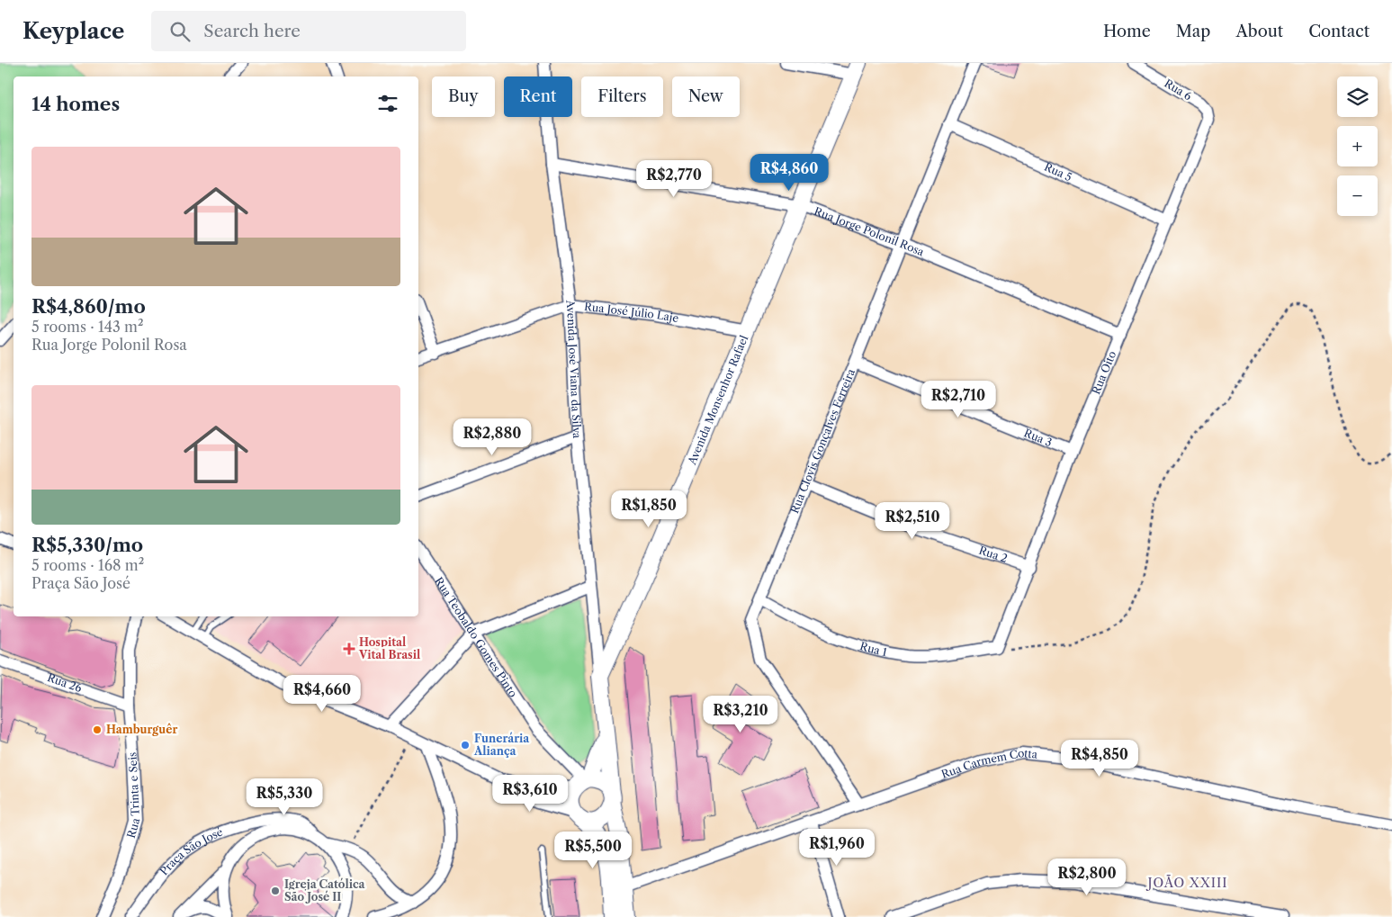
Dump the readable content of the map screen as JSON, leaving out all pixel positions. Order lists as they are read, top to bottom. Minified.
{"streets":{"main road":["Avenida Monsenhor Rafael"],"street":["Rua 6","Rua 5","Rua Jorge Polonil Rosa","Rua José Júlio Laje","Avenida José Viana da Silva","Rua Oito","Rua 3","Rua Clovis Gonçalves Ferreira","Rua 2","Rua Teobaldo Gomes Pinto","Rua 1","Rua 26","Rua Carmem Cotta","Rua Trinta e Seis","Praça São José"]},"crossings":[["Rua 6","Rua Oito"],["Rua 5","Rua Oito"],["Rua 5","Rua Clovis Gonçalves Ferreira"],["Rua Jorge Polonil Rosa","Avenida José Viana da Silva"],["Rua Jorge Polonil Rosa","Rua Oito"],["Rua Jorge Polonil Rosa","Avenida Monsenhor Rafael"],["Rua Jorge Polonil Rosa","Rua Clovis Gonçalves Ferreira"],["Rua José Júlio Laje","Avenida José Viana da Silva"],["Rua José Júlio Laje","Avenida Monsenhor Rafael"],["Avenida José Viana da Silva","Avenida Monsenhor Rafael"],["Rua Oito","Rua 3"],["Rua Oito","Rua 2"],["Rua Oito","Rua 1"],["Avenida Monsenhor Rafael","Rua Teobaldo Gomes Pinto"],["Avenida Monsenhor Rafael","Rua Carmem Cotta"],["Rua 3","Rua Clovis Gonçalves Ferreira"],["Rua Clovis Gonçalves Ferreira","Rua 2"],["Rua Clovis Gonçalves Ferreira","Rua 1"],["Rua Clovis Gonçalves Ferreira","Rua Carmem Cotta"],["Rua 26","Rua Trinta e Seis"]],"districts":["JOÃO XXIII"],"places":{"health":["Hospital Vital Brasil"],"other":["Hamburguêr","Funerária Aliança","Igreja Católica São José II"]},"page":{"header":"Keyplace","search":"Search here","nav":["Home","Map","About","Contact"],"map_buttons":["+","−"],"chip":["Buy","Rent","Filters","New"],"heading":"14 homes","list":[{"name":"R$4,860/mo","note":"5 rooms · 143 m² · Rua Jorge Polonil Rosa"},{"name":"R$5,330/mo","note":"5 rooms · 168 m² · Praça São José"}],"price":["R$4,860","R$2,770","R$2,710","R$2,880","R$1,850","R$2,510","R$4,660","R$3,210","R$4,850","R$3,610","R$5,330","R$1,960","R$5,500","R$2,800"]}}
